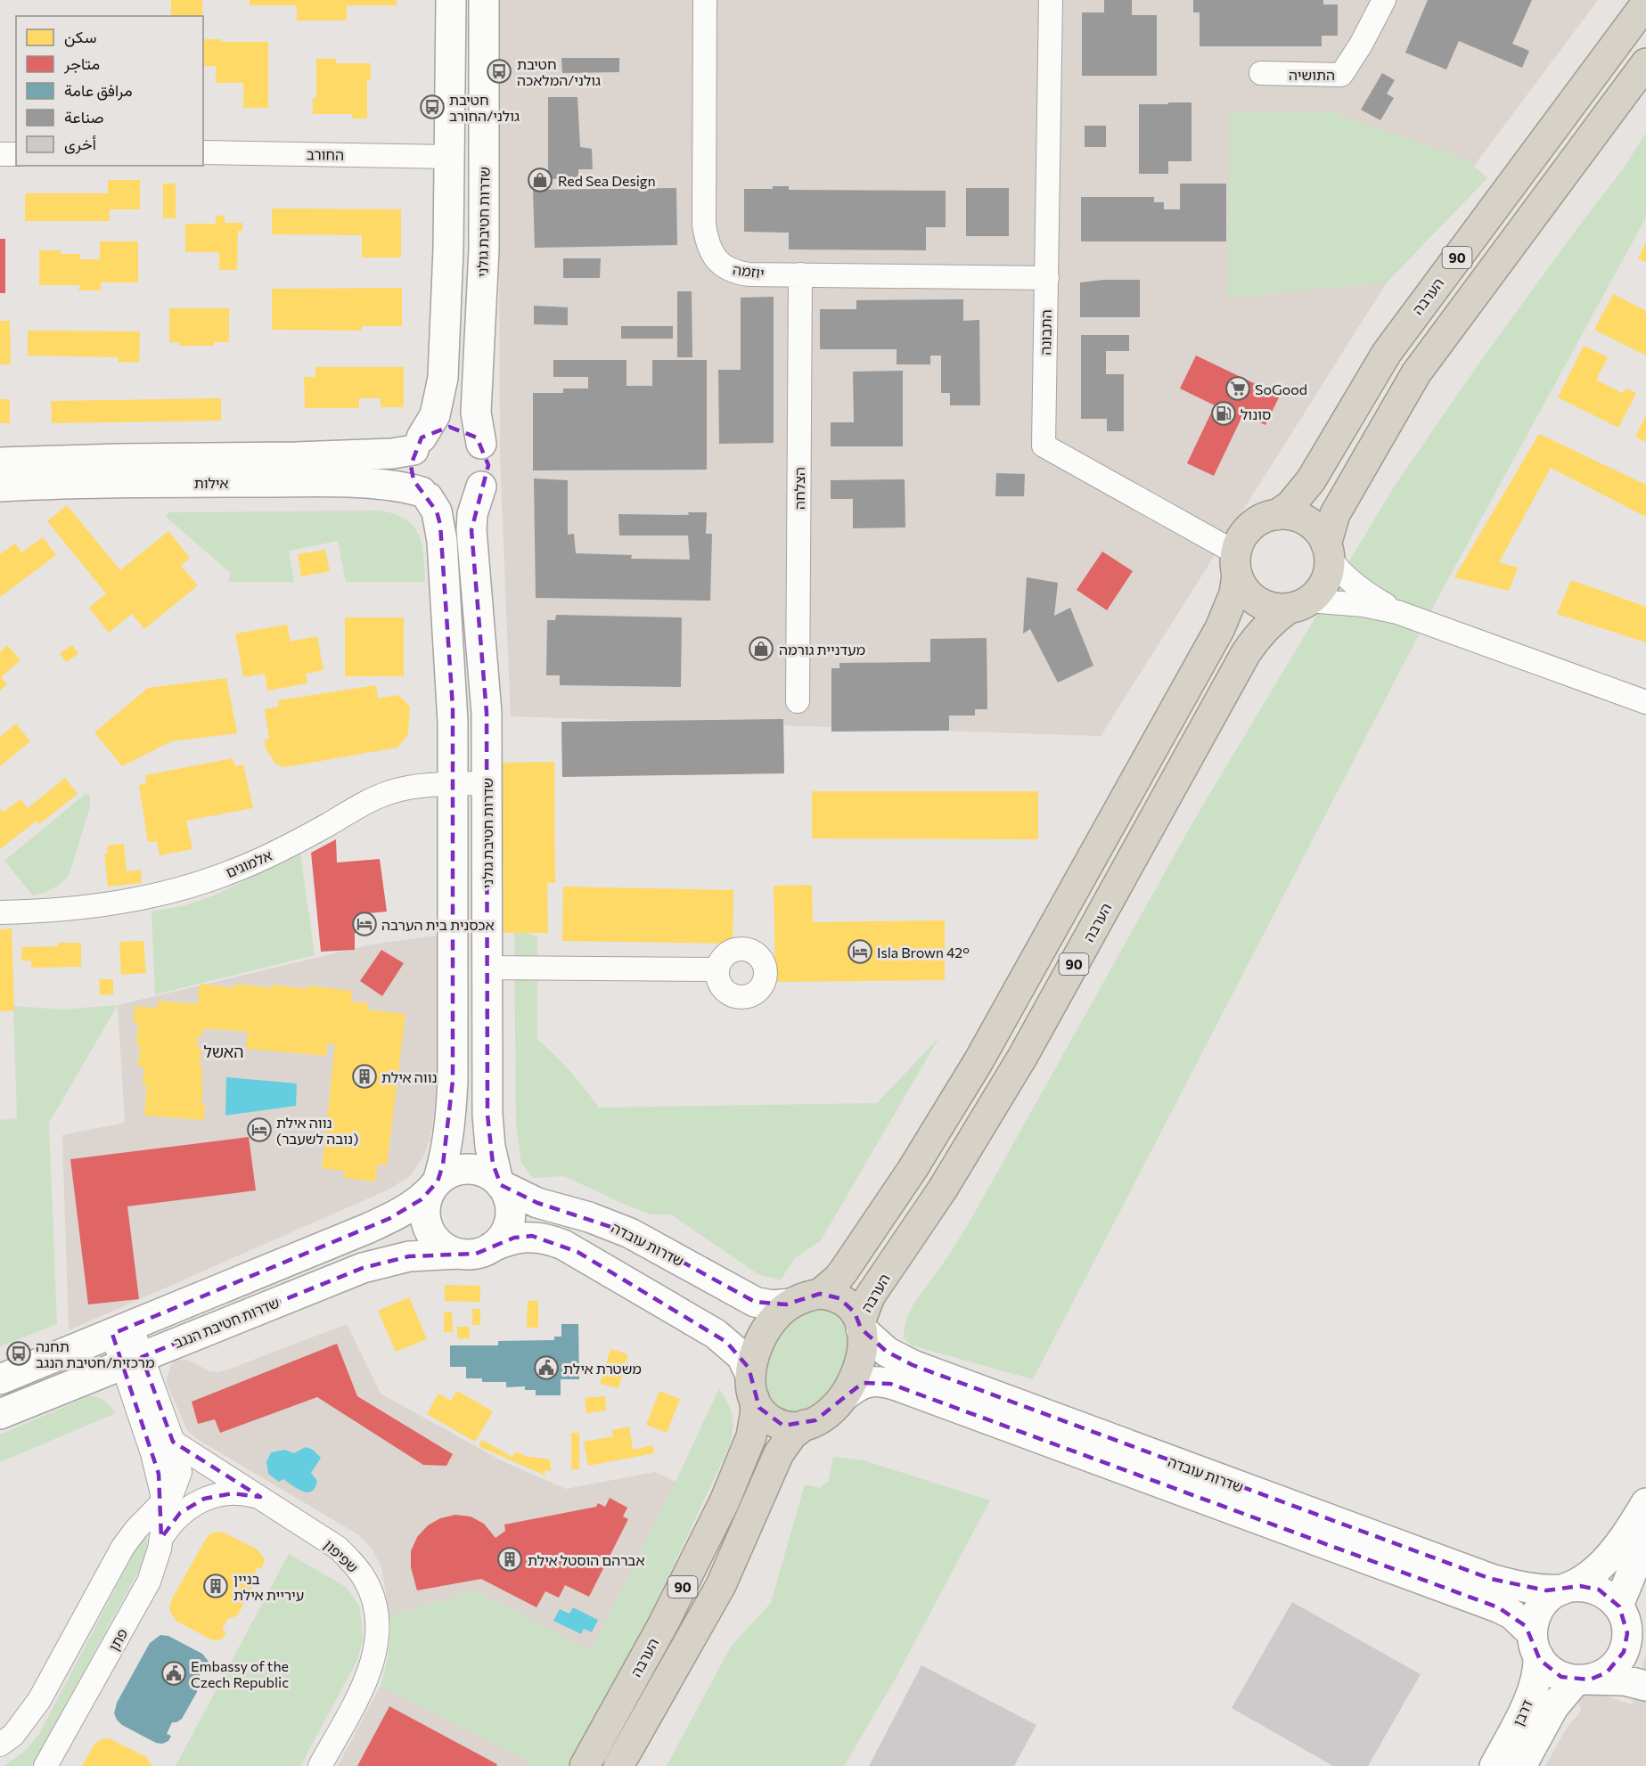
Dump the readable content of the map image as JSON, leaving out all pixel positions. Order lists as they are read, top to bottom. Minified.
{"streets":{"highway":["90","הערבה"],"street":["התושיה","החורב","שדרות חטיבת גולני","יוזמה","התבונה","אילות","הצלחה","אלמוגים","שדרות עובדה","שדרות חטיבת הנגב","שפיפון","פתן","דרבן"]},"crossings":[["שדרות חטיבת גולני","אילות"],["שדרות חטיבת גולני","אלמוגים"],["שדרות חטיבת גולני","שדרות עובדה"],["שדרות חטיבת גולני","שדרות חטיבת הנגב"],["90","הערבה"],["90","התבונה"],["90","שדרות עובדה"],["יוזמה","התבונה"],["יוזמה","הצלחה"],["הערבה","התבונה"],["הערבה","שדרות עובדה"],["שדרות עובדה","שדרות חטיבת הנגב"],["שדרות עובדה","דרבן"],["שדרות חטיבת הנגב","פתן"],["שפיפון","פתן"]],"districts":["האשל"],"places":{"bus stop":["חטיבת גולני/המלאכה","חטיבת גולני/החורב","תחנה מרכזית/חטיבת הנגב"],"shop":["Red Sea Design","מעדניית גורמה"],"supermarket":["SoGood"],"fuel station":["סונול"],"hotel":["אכסנית בית הערבה","Isla Brown 42°","נווה אילת (נובה לשעבר)"],"building":["נווה אילת","אברהם הוסטל אילת","בניין עיריית אילת"],"public building":["משטרת אילת","Embassy of the Czech Republic"]},"legend":["سكن","متاجر","مرافق عامة","صناعة","أخرى"]}
